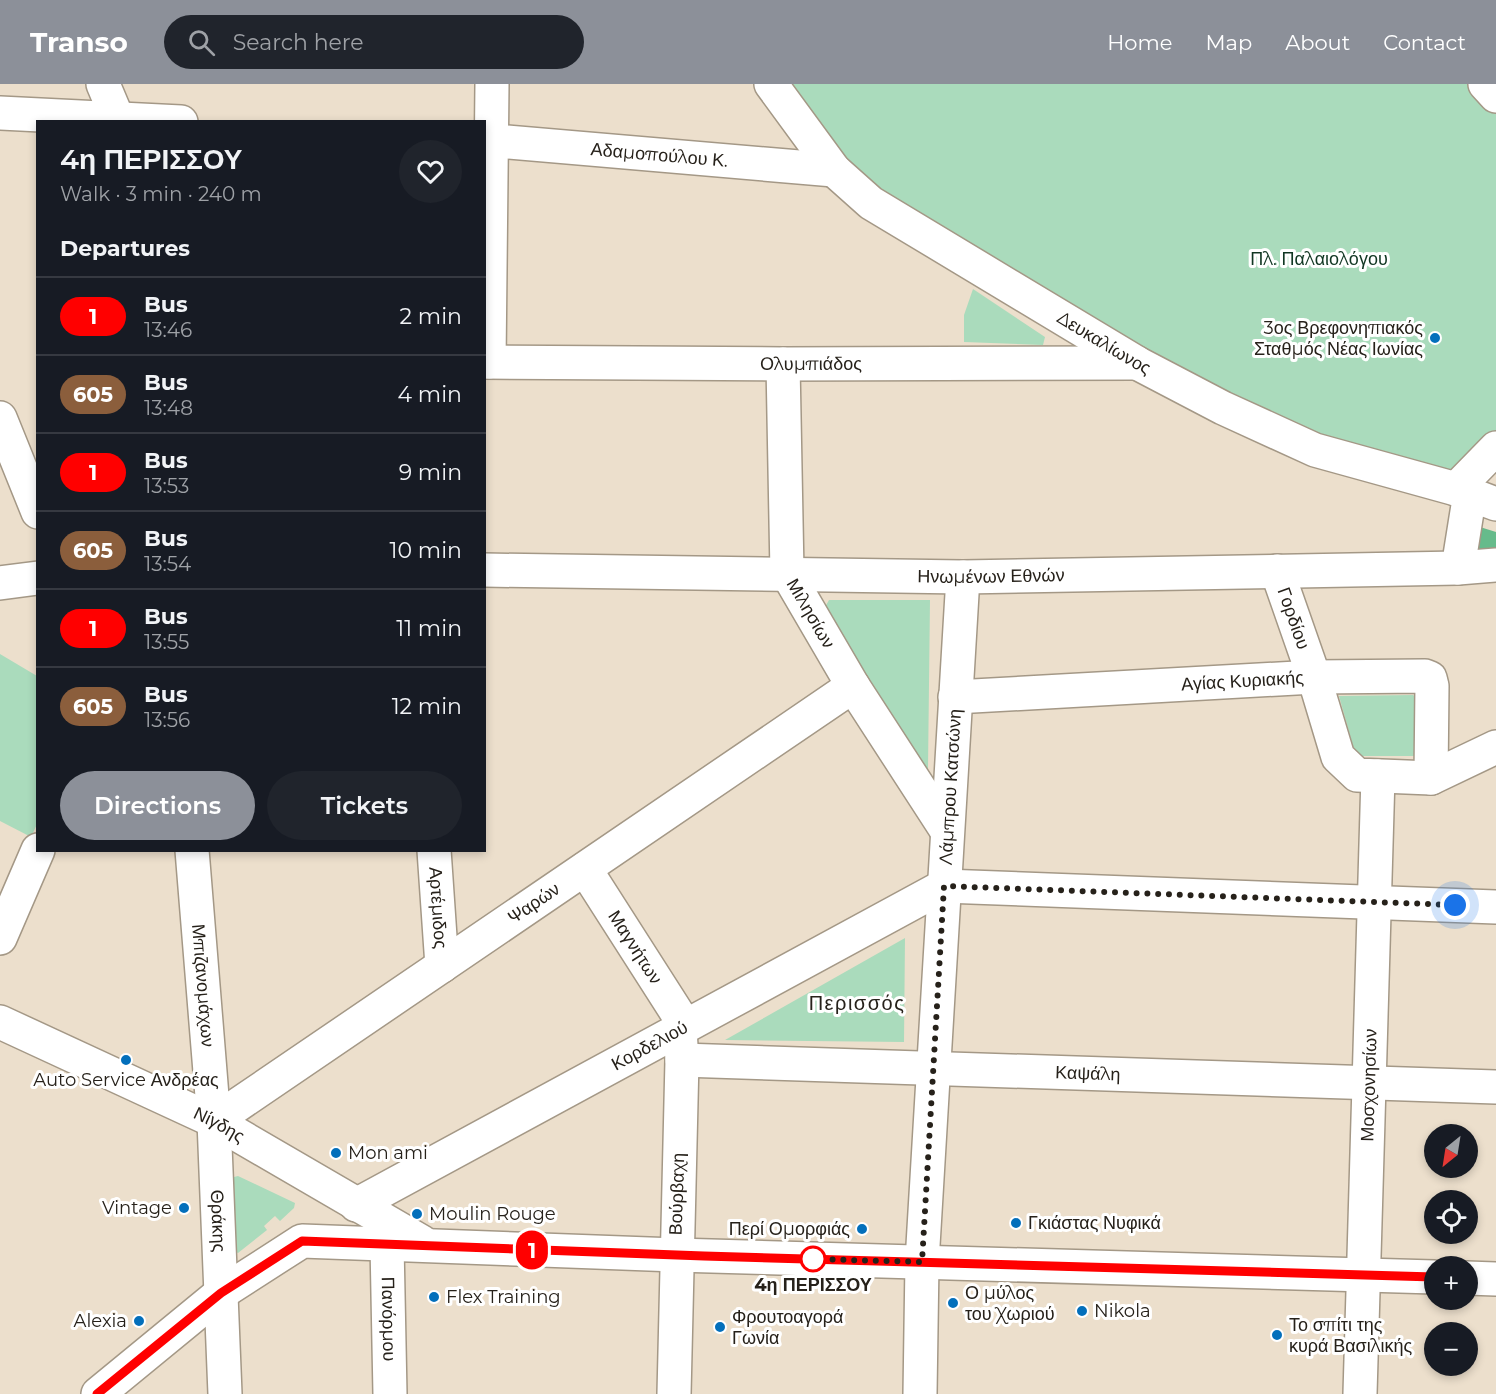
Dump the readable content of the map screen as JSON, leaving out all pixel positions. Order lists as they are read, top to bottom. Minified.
{"streets":{"street":["Αδαμοπούλου Κ.","Δευκαλίωνος","Ολυμπιάδος","Ηνωμένων Εθνών","Μιλησίων","Γορδίου","Αγίας Κυριακής","Λάμπρου Κατσώνη","Ψαρών","Αρτέμιδος","Μαγνήτων","Μπιζανομάχων","Κορδελιού","Καψάλη","Μοσχονησίων","Νίγδης","Βούρβαχη","Θράκης","Πανόρμου"]},"crossings":[["Αδαμοπούλου Κ.","Δευκαλίωνος"],["Δευκαλίωνος","Ολυμπιάδος"],["Ολυμπιάδος","Μιλησίων"],["Ηνωμένων Εθνών","Μιλησίων"],["Ηνωμένων Εθνών","Γορδίου"],["Ηνωμένων Εθνών","Λάμπρου Κατσώνη"],["Μιλησίων","Λάμπρου Κατσώνη"],["Μιλησίων","Ψαρών"],["Γορδίου","Αγίας Κυριακής"],["Γορδίου","Μοσχονησίων"],["Αγίας Κυριακής","Λάμπρου Κατσώνη"],["Λάμπρου Κατσώνη","Κορδελιού"],["Λάμπρου Κατσώνη","Καψάλη"],["Ψαρών","Αρτέμιδος"],["Ψαρών","Μαγνήτων"],["Ψαρών","Μπιζανομάχων"],["Ψαρών","Νίγδης"],["Ψαρών","Θράκης"],["Μαγνήτων","Κορδελιού"],["Μαγνήτων","Καψάλη"],["Μαγνήτων","Βούρβαχη"],["Μπιζανομάχων","Νίγδης"],["Μπιζανομάχων","Θράκης"],["Κορδελιού","Καψάλη"],["Κορδελιού","Νίγδης"],["Κορδελιού","Βούρβαχη"],["Κορδελιού","Θράκης"],["Καψάλη","Μοσχονησίων"],["Καψάλη","Βούρβαχη"],["Νίγδης","Θράκης"]],"districts":["Περισσός"],"parks":["Πλ. Παλαιολόγου"],"places":["3ος Βρεφονηπιακός Σταθμός Νέας Ιωνίας","Auto Service Ανδρέας","Mon ami","Vintage","Moulin Rouge","Γκιάστας Νυφικά","Περί Ομορφιάς","4η ΠΕΡΙΣΣΟΥ","Flex Training","Ο μύλος του Χωριού","Nikola","Alexia","Φρουτοαγορά Γωνία","Το σπίτι της κυρά Βασιλικής"],"lines":["bus line 1"],"north":"bottom left","page":{"header":"Transo","search":"Search here","nav":["Home","Map","About","Contact"],"on_map":"1","heading":[["4η ΠΕΡΙΣΣΟΥ","Walk · 3 min · 240 m"],"Departures"],"list":[{"mark":"1","name":"Bus","note":"13:46","value":"2 min"},{"mark":"605","name":"Bus","note":"13:48","value":"4 min"},{"mark":"1","name":"Bus","note":"13:53","value":"9 min"},{"mark":"605","name":"Bus","note":"13:54","value":"10 min"},{"mark":"1","name":"Bus","note":"13:55","value":"11 min"},{"mark":"605","name":"Bus","note":"13:56","value":"12 min"}],"buttons":["Directions","Tickets"],"map_buttons":["+","−"]}}
